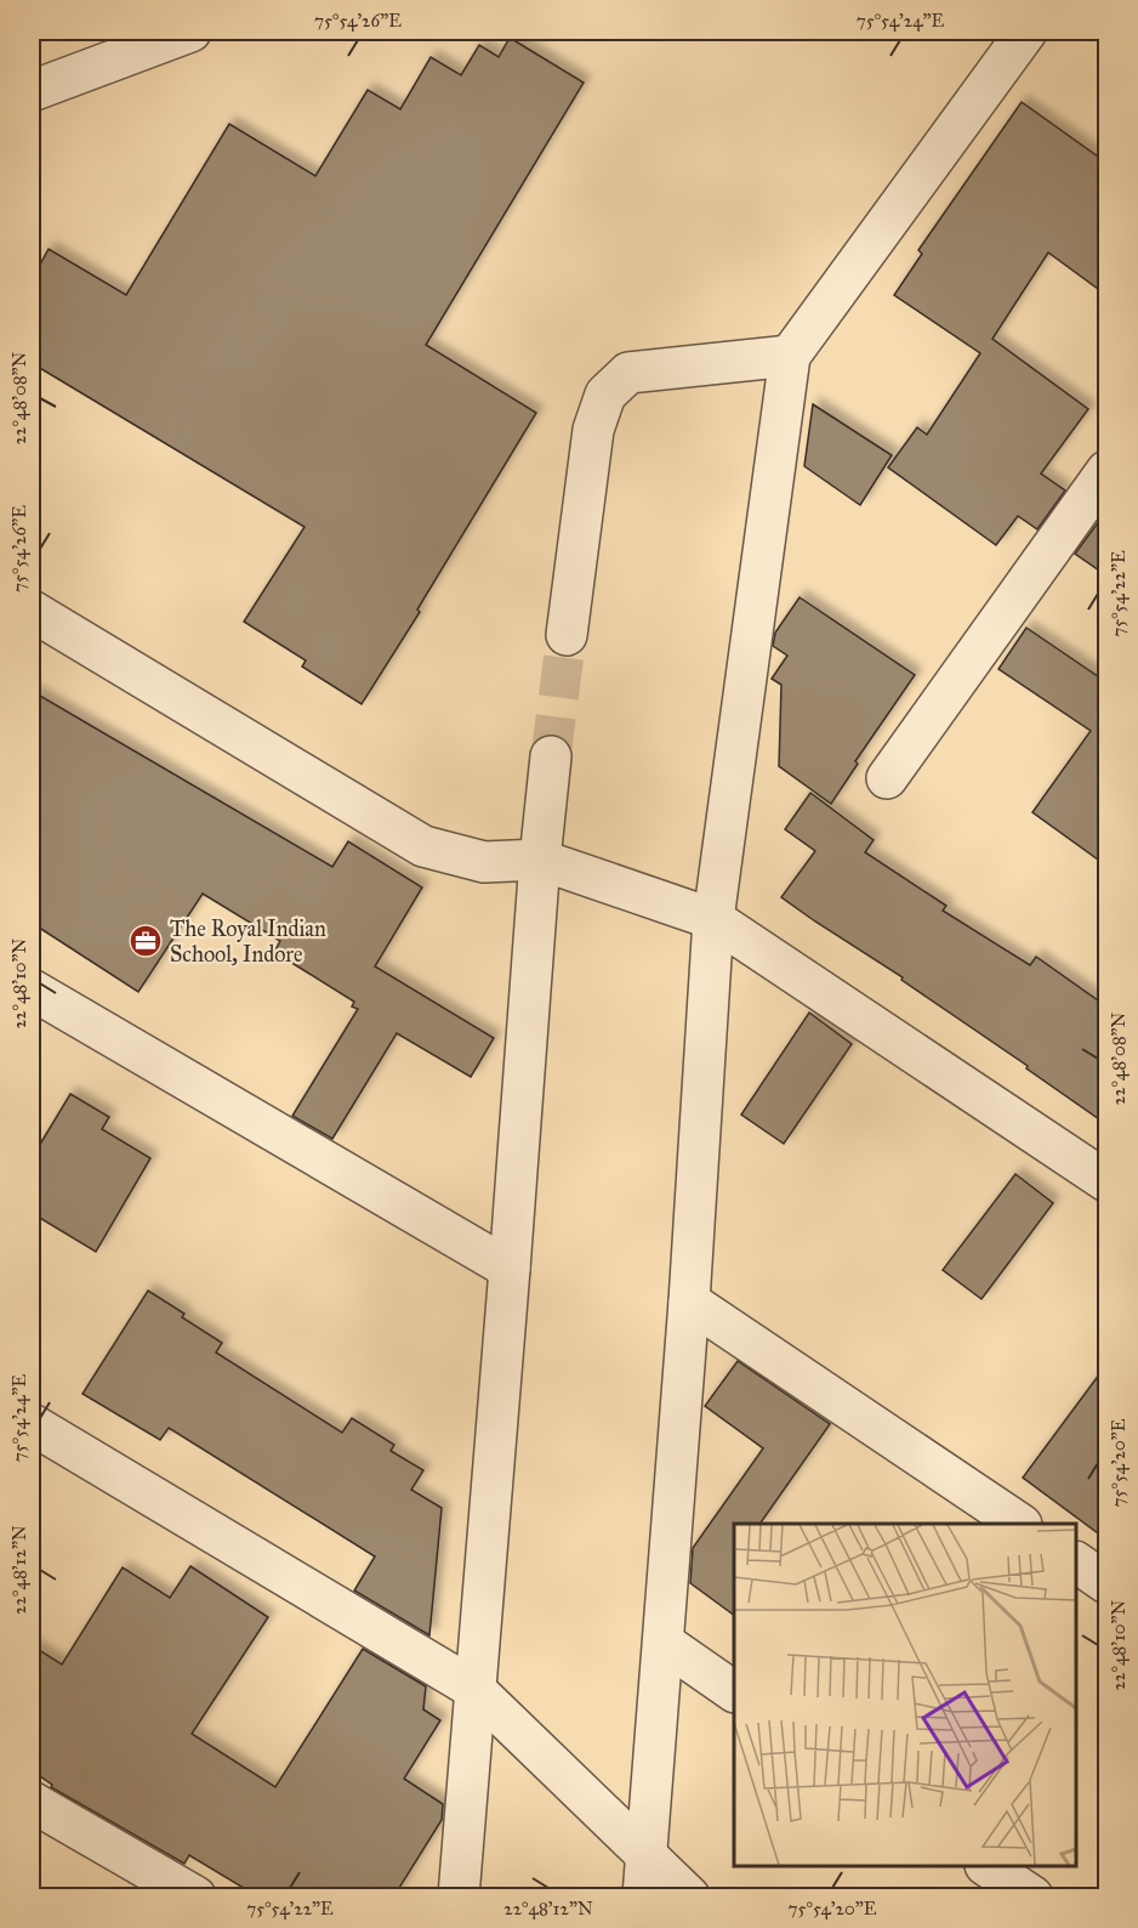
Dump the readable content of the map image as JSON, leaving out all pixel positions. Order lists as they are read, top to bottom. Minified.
{"places":{"office":["The Royal Indian School, Indore"]},"coordinates":["75°54'26\"E","75°54'24\"E","22°48'08\"N","75°54'22\"E","22°48'10\"N","75°54'20\"E","22°48'12\"N"]}
